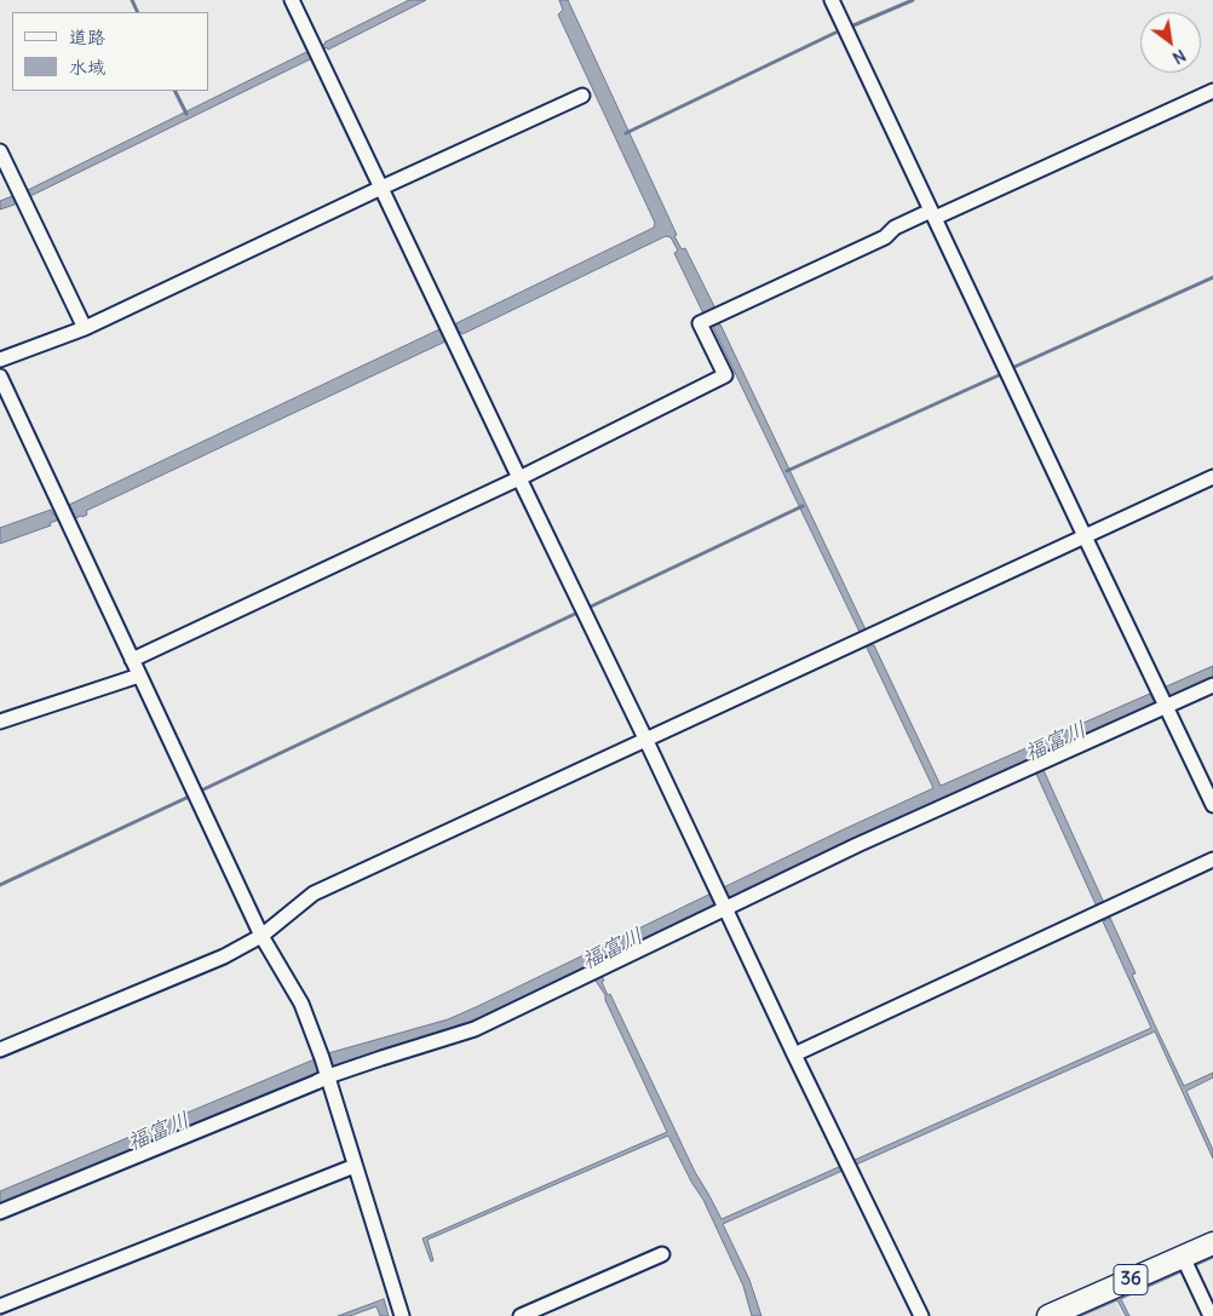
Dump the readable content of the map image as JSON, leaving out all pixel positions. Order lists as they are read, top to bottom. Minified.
{"streets":{"main road":["36"]},"water":["福富川"],"legend":["道路","水域"],"north":"bottom right"}
